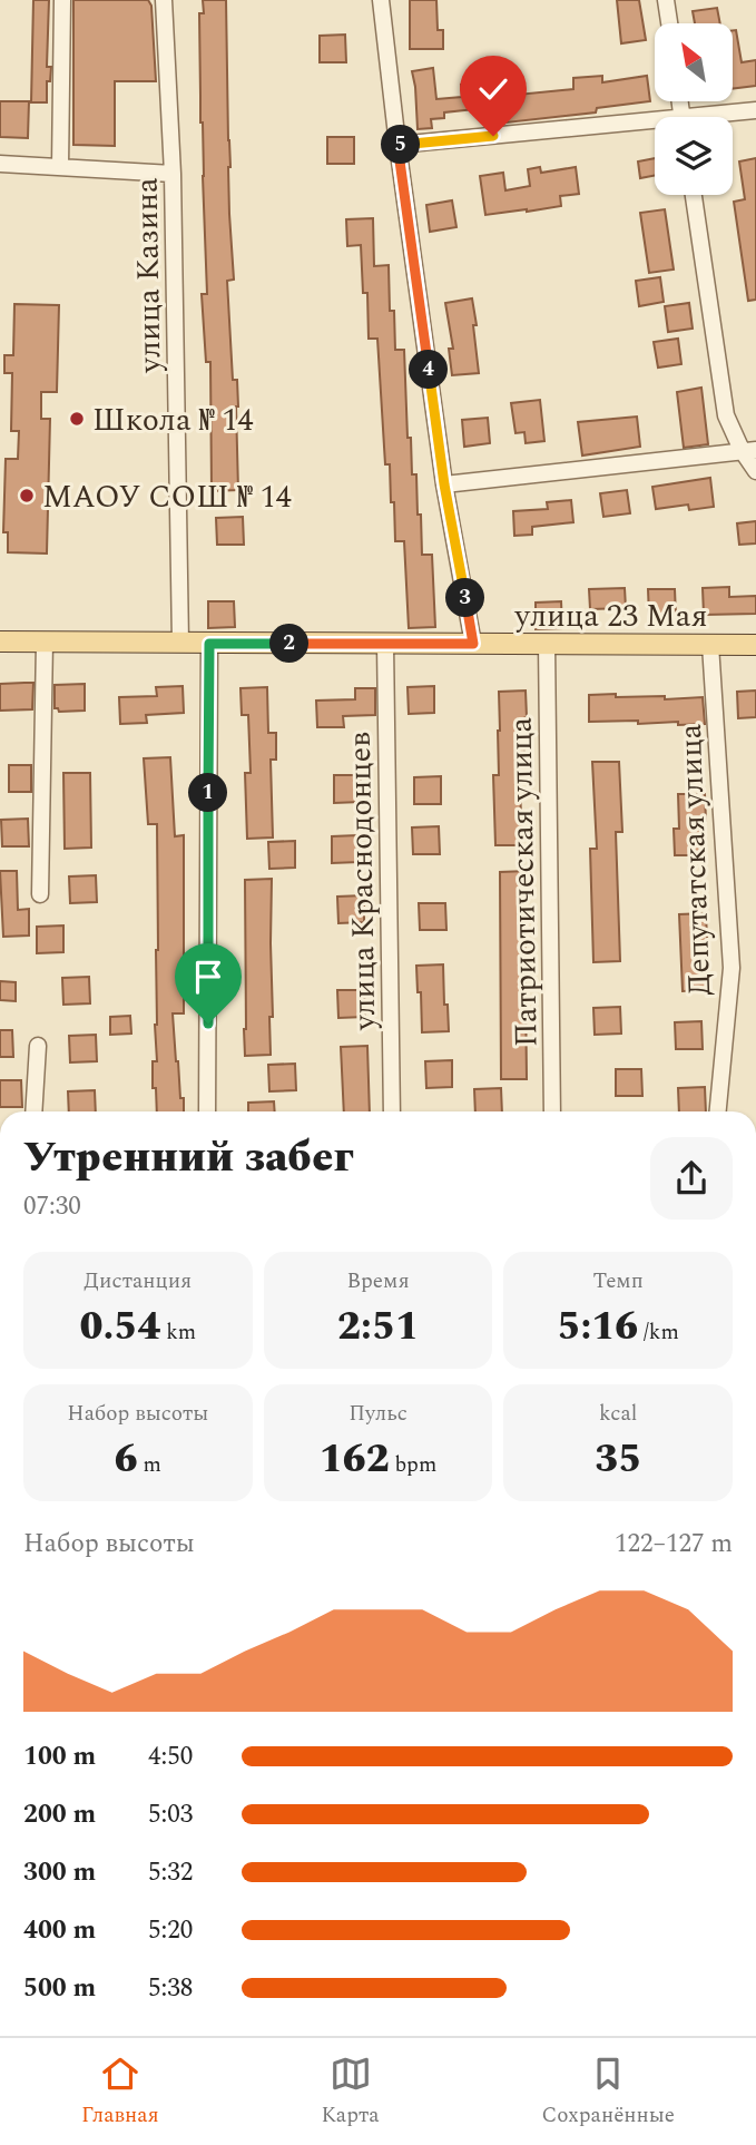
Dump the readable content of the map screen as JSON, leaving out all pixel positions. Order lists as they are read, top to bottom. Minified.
{"streets":{"main road":["улица 23 Мая"],"street":["улица Казина","Депутатская улица","улица Краснодонцев","Патриотическая улица"]},"crossings":[["улица Казина","улица 23 Мая"],["улица 23 Мая","Депутатская улица"],["улица 23 Мая","улица Краснодонцев"],["улица 23 Мая","Патриотическая улица"]],"places":["Школа № 14","МАОУ СОШ № 14"],"north":"top left","page":{"pins":["5","4","3","2","1"],"heading":["Утренний забег","07:30"],"stats":[["Дистанция","0.54 km"],["Время","2:51"],["Темп","5:16 /km"],["Набор высоты","6 m"],["Пульс","162 bpm"],["kcal","35"]],"chart":["Набор высоты","122–127 m"],"list":[{"name":"100 m","note":"4:50"},{"name":"200 m","note":"5:03"},{"name":"300 m","note":"5:32"},{"name":"400 m","note":"5:20"},{"name":"500 m","note":"5:38"}],"tabs":["Главная","Карта","Сохранённые"]}}
